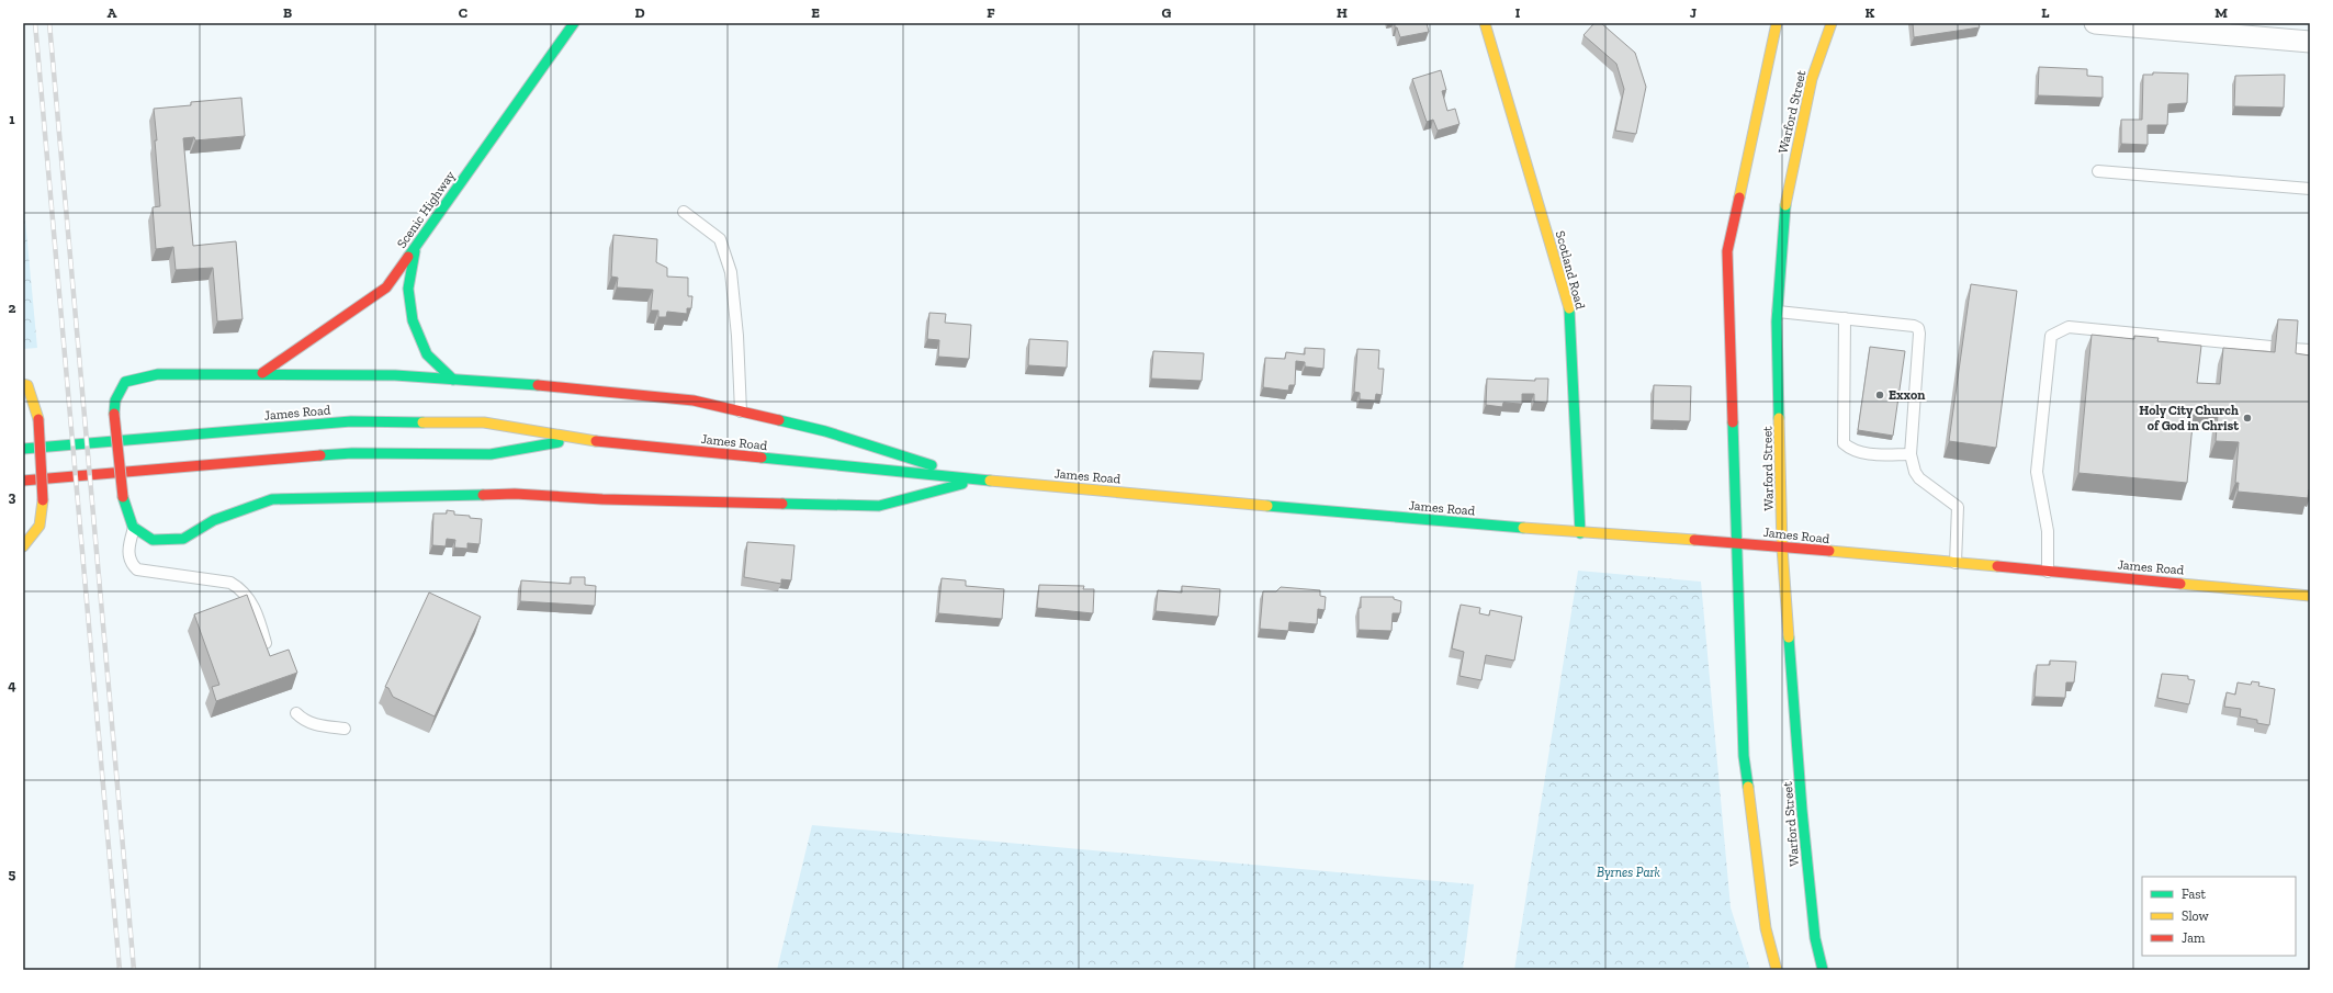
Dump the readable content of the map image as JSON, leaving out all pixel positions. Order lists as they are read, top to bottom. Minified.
{"streets":{"main road":["Warford Street","Scenic Highway","Scotland Road","James Road"]},"crossings":[["Warford Street","James Road"],["Scotland Road","James Road"]],"parks":["Byrnes Park"],"places":["Exxon","Holy City Church of God in Christ"],"legend":["Fast","Slow","Jam"],"grid":{"columns":["A","B","C","D","E","F","G","H","I","J","K","L","M"],"rows":["1","2","3","4","5"]}}
